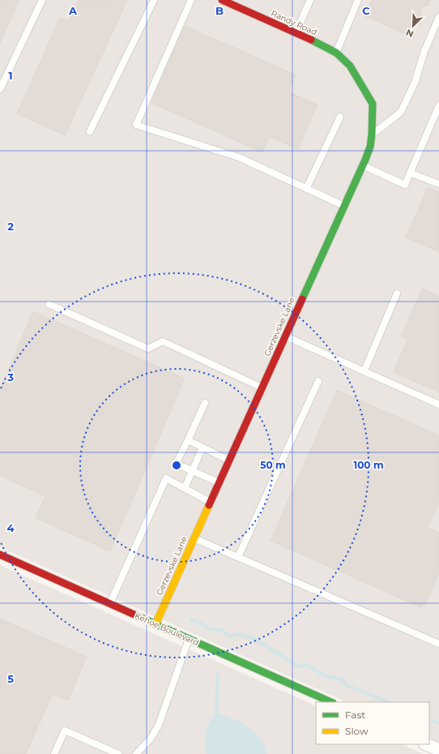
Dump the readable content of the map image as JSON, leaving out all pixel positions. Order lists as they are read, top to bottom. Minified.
{"streets":{"street":["Randy Road","Gerzevske Lane","Kehoe Boulevard"]},"crossings":[["Randy Road","Gerzevske Lane"],["Gerzevske Lane","Kehoe Boulevard"]],"legend":["Fast","Slow"],"north":"bottom left","grid":{"columns":["A","B","C"],"rows":["1","2","3","4","5"]},"rings":["50 m","100 m"]}
